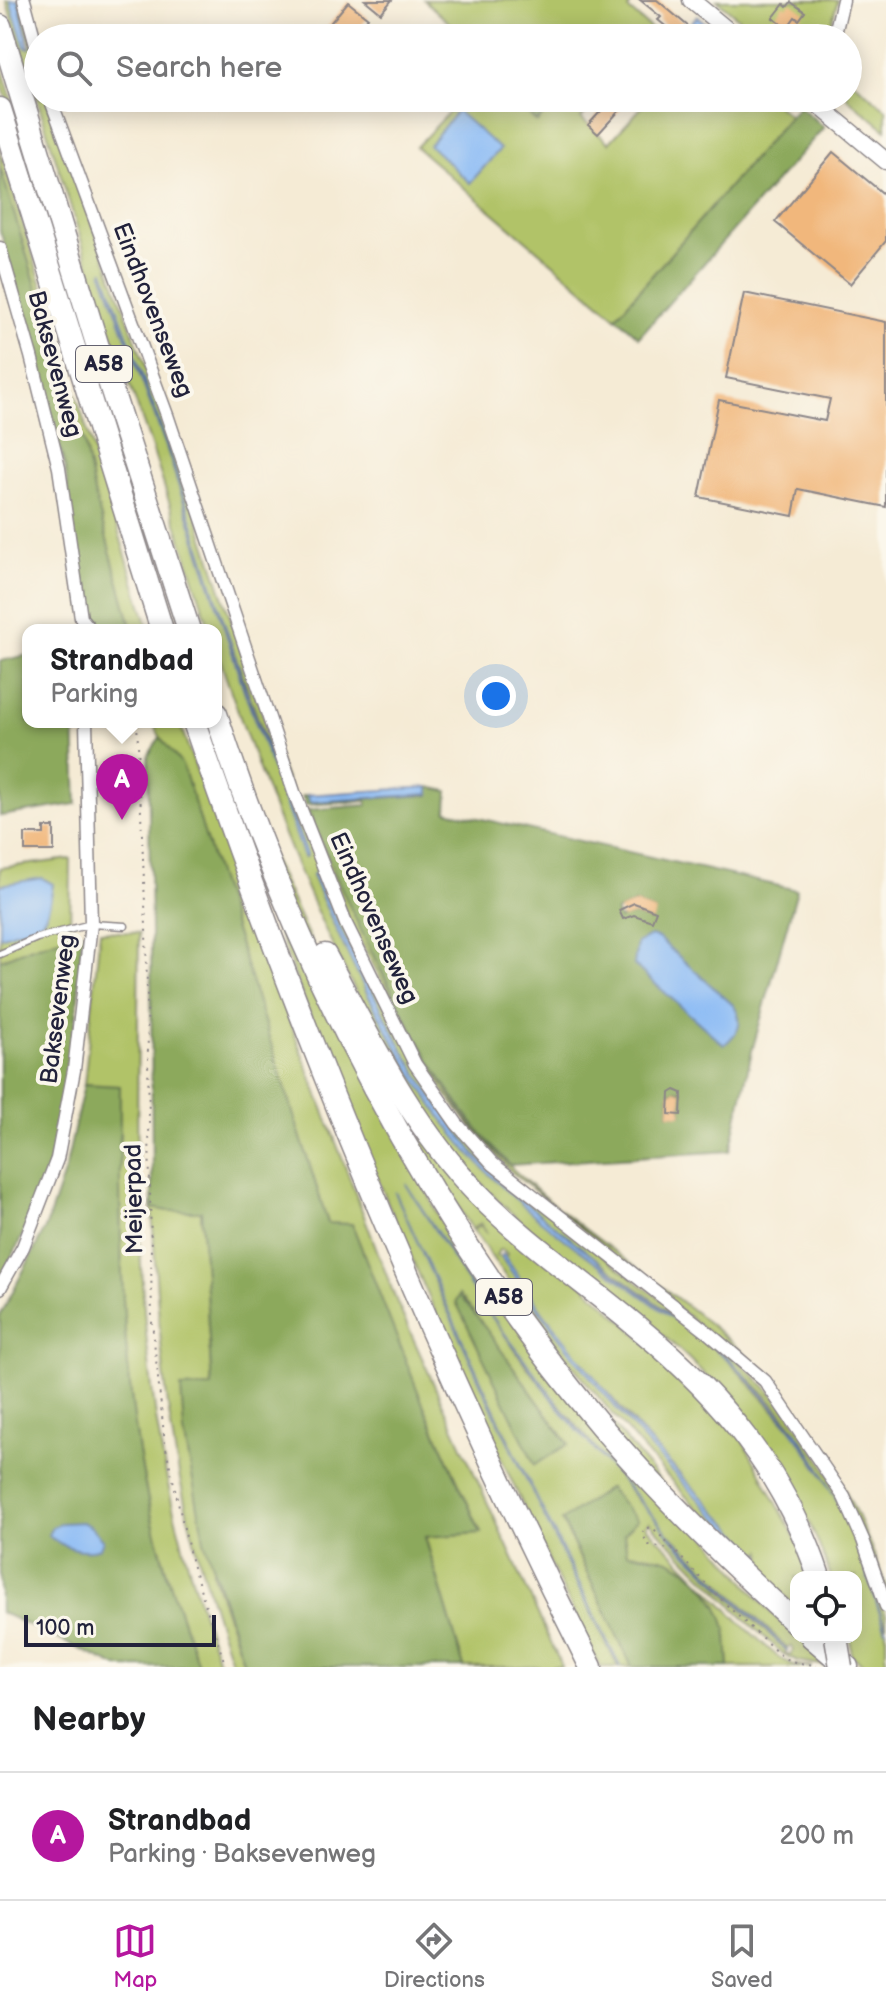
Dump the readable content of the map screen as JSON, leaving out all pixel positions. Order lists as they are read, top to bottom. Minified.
{"streets":{"highway":["A58"],"street":["Eindhovenseweg","Baksevenweg"],"path":["Meijerpad"]},"scale_bar":"100 m","page":{"search":"Search here","popup":["Strandbad","Parking"],"pins":"A","scale":"100 m","heading":"Nearby","list":[{"mark":"A","name":"Strandbad","note":"Parking · Baksevenweg","value":"200 m"}],"nav":["Map","Directions","Saved"]}}
